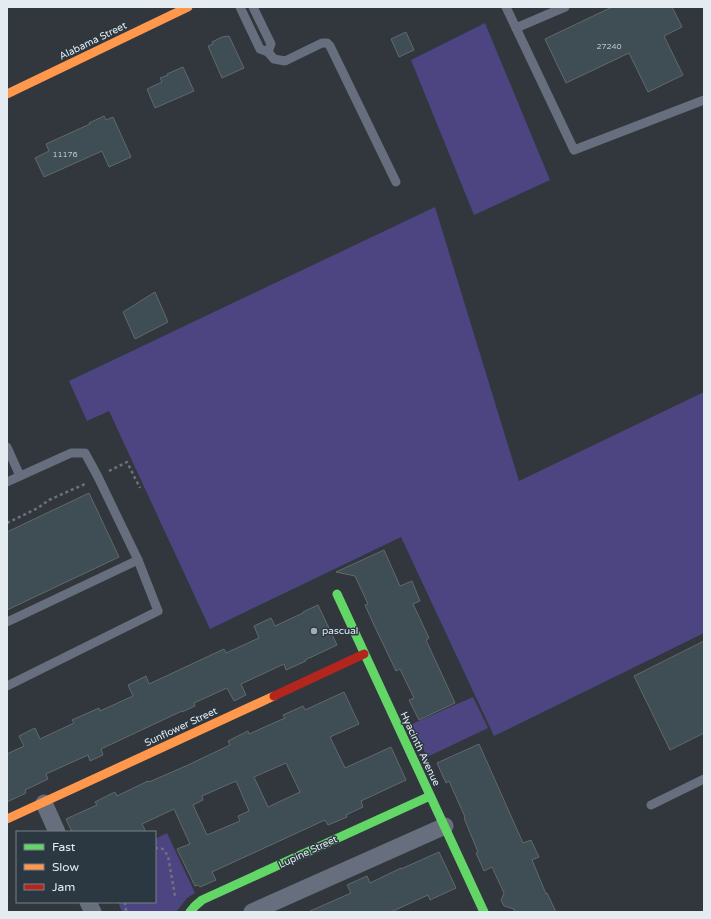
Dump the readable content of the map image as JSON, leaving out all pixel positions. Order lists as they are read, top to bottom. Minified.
{"streets":{"street":["Alabama Street","Sunflower Street","Hyacinth Avenue","Lupine Street"]},"crossings":[["Sunflower Street","Hyacinth Avenue"],["Hyacinth Avenue","Lupine Street"]],"places":["pascual"],"house_numbers":["27240","11176"],"legend":["Fast","Slow","Jam"]}
